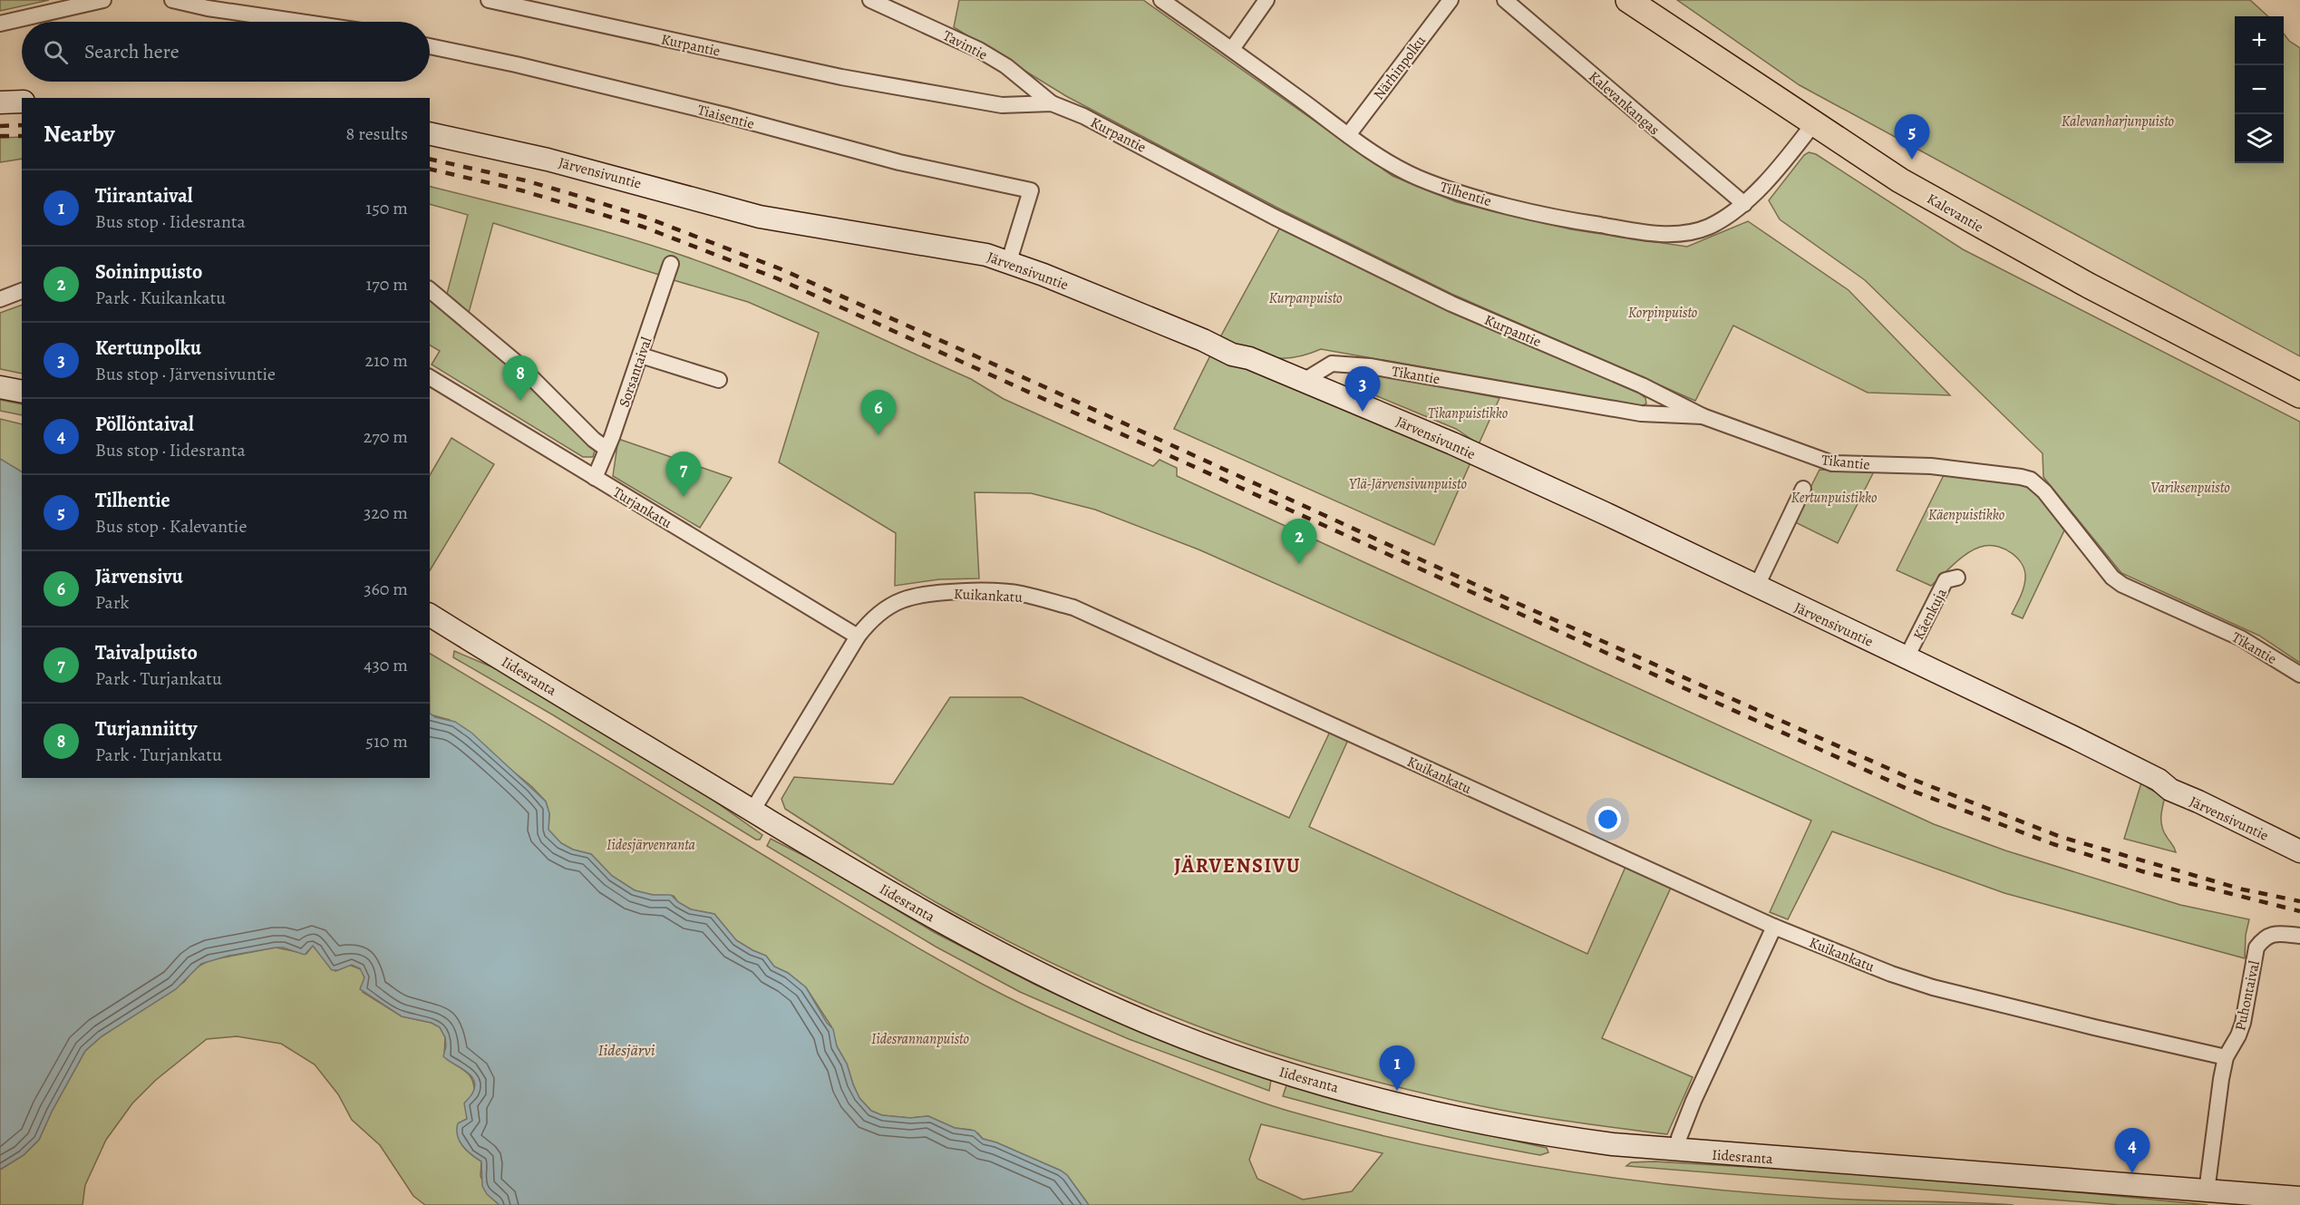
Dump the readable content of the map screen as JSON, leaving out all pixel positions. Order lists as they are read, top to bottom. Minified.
{"streets":{"main road":["Kalevantie"],"street":["Kurpantie","Tavintie","Närhinpolku","Kalevankangas","Tiaisentie","Järvensivuntie","Tilhentie","Sorsantaival","Tikantie","Turjankatu","Kuikankatu","Käenkuja","Iidesranta","Puhontaival"]},"crossings":[["Kurpantie","Tavintie"],["Kurpantie","Tikantie"],["Närhinpolku","Tilhentie"],["Kalevankangas","Tilhentie"],["Tiaisentie","Järvensivuntie"],["Järvensivuntie","Tikantie"],["Järvensivuntie","Käenkuja"],["Tilhentie","Kalevantie"],["Sorsantaival","Turjankatu"],["Turjankatu","Kuikankatu"],["Kuikankatu","Iidesranta"],["Kuikankatu","Puhontaival"],["Iidesranta","Puhontaival"]],"districts":["JÄRVENSIVU"],"water":["Iidesjärvi"],"parks":["Kalevanharjunpuisto","Kurpanpuisto","Korpinpuisto","Tikanpuistikko","Ylä-Järvensivunpuisto","Variksenpuisto","Kertunpuistikko","Käenpuistikko","Iidesjärvenranta","Iidesrannanpuisto"],"page":{"map_buttons":["+","−"],"search":"Search here","heading":["Nearby","8 results"],"pins":["5","8","3","6","7","2","1","4"],"list":[{"mark":"1","name":"Tiirantaival","note":"Bus stop · Iidesranta","value":"150 m"},{"mark":"2","name":"Soininpuisto","note":"Park · Kuikankatu","value":"170 m"},{"mark":"3","name":"Kertunpolku","note":"Bus stop · Järvensivuntie","value":"210 m"},{"mark":"4","name":"Pöllöntaival","note":"Bus stop · Iidesranta","value":"270 m"},{"mark":"5","name":"Tilhentie","note":"Bus stop · Kalevantie","value":"320 m"},{"mark":"6","name":"Järvensivu","note":"Park","value":"360 m"},{"mark":"7","name":"Taivalpuisto","note":"Park · Turjankatu","value":"430 m"},{"mark":"8","name":"Turjanniitty","note":"Park · Turjankatu","value":"510 m"}]}}
